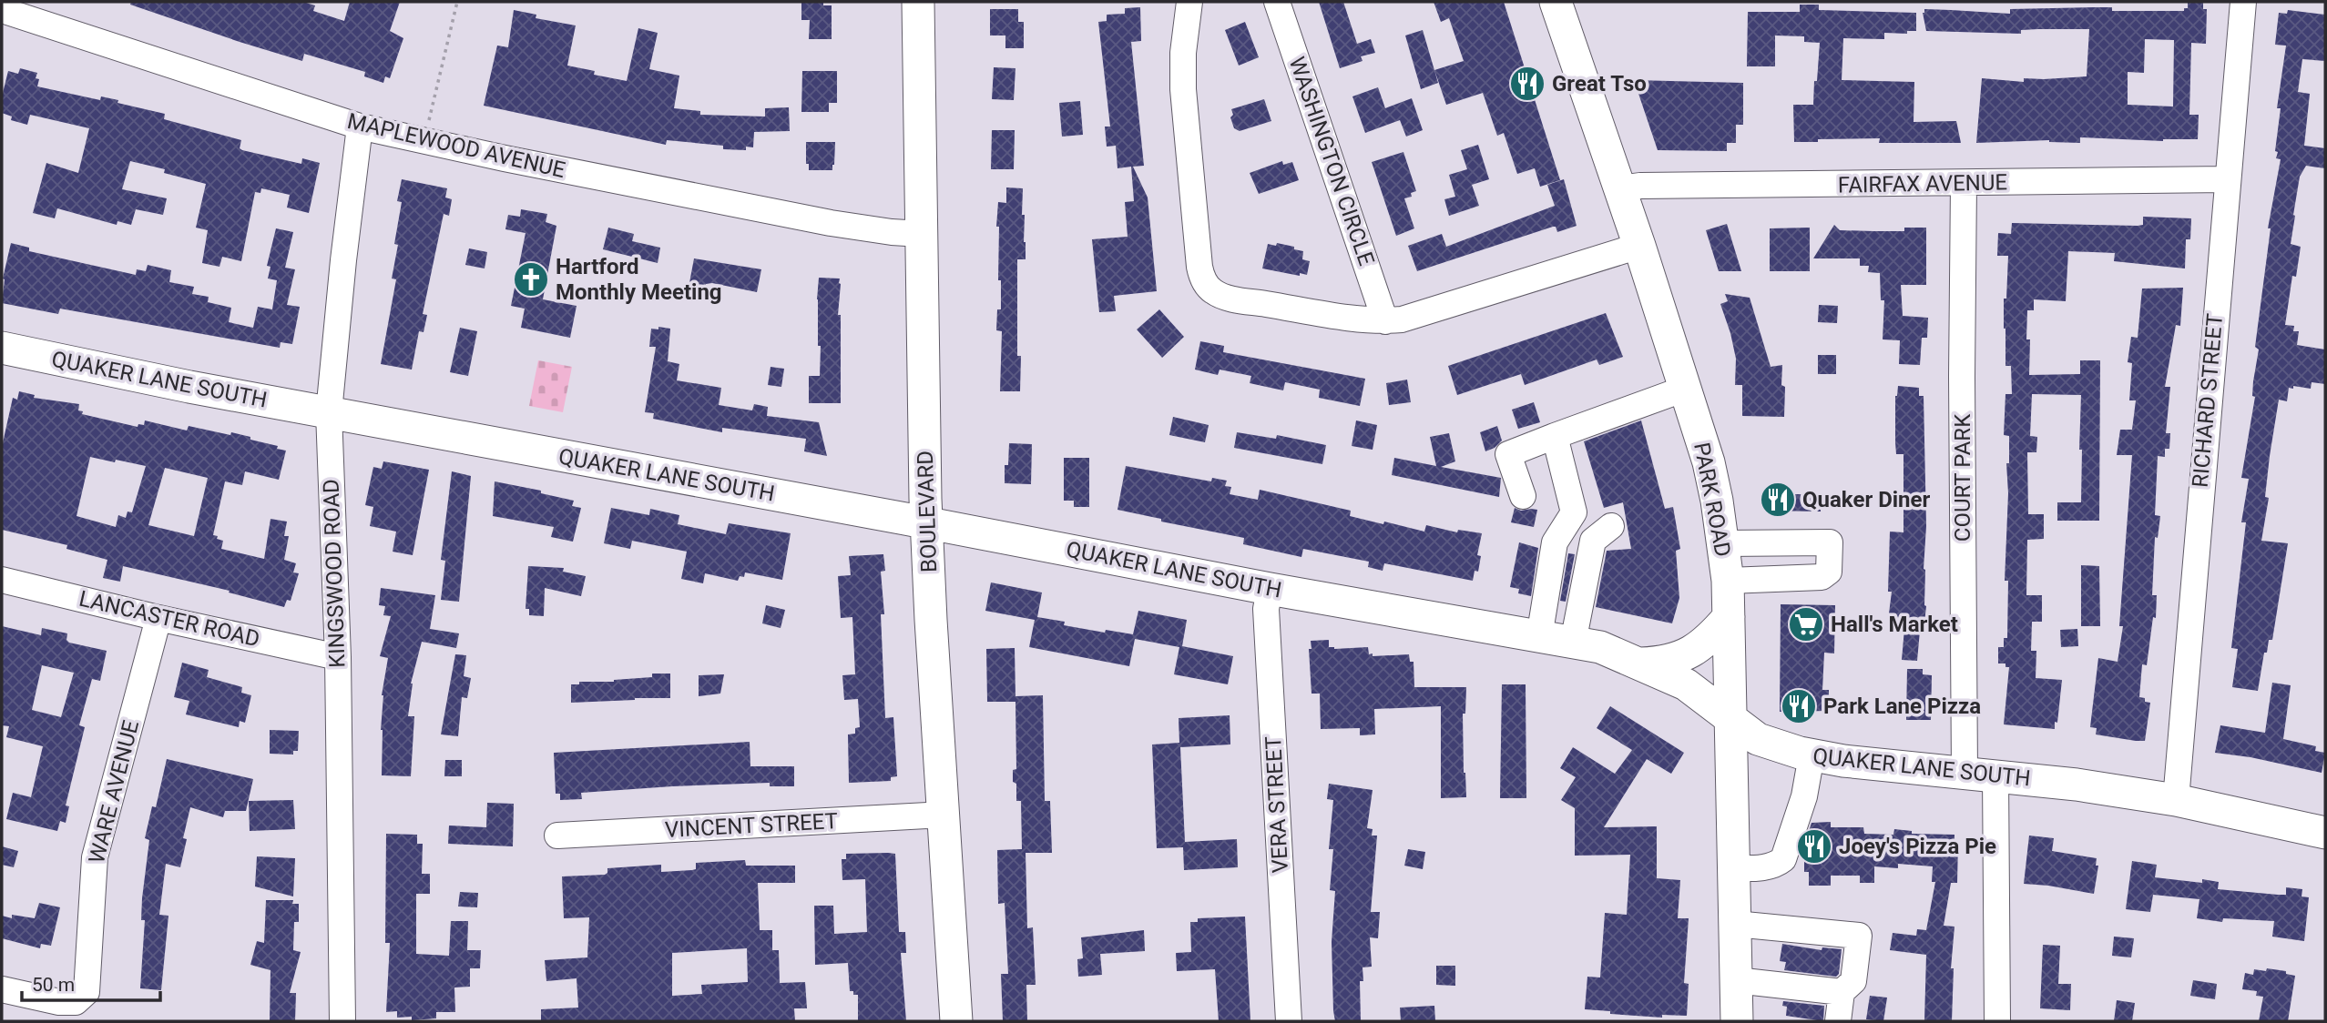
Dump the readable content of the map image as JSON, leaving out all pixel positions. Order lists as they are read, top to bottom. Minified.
{"streets":{"main road":["QUAKER LANE SOUTH","PARK ROAD","BOULEVARD"],"street":["MAPLEWOOD AVENUE","WASHINGTON CIRCLE","FAIRFAX AVENUE","RICHARD STREET","COURT PARK","KINGSWOOD ROAD","LANCASTER ROAD","WARE AVENUE","VERA STREET","VINCENT STREET"]},"crossings":[["MAPLEWOOD AVENUE","BOULEVARD"],["MAPLEWOOD AVENUE","KINGSWOOD ROAD"],["FAIRFAX AVENUE","RICHARD STREET"],["FAIRFAX AVENUE","COURT PARK"],["FAIRFAX AVENUE","PARK ROAD"],["QUAKER LANE SOUTH","RICHARD STREET"],["QUAKER LANE SOUTH","COURT PARK"],["QUAKER LANE SOUTH","PARK ROAD"],["QUAKER LANE SOUTH","BOULEVARD"],["QUAKER LANE SOUTH","KINGSWOOD ROAD"],["QUAKER LANE SOUTH","VERA STREET"],["BOULEVARD","VINCENT STREET"],["KINGSWOOD ROAD","LANCASTER ROAD"],["LANCASTER ROAD","WARE AVENUE"]],"places":{"restaurant":["Great Tso","Quaker Diner","Park Lane Pizza","Joey's Pizza Pie"],"church":["Hartford Monthly Meeting"],"supermarket":["Hall's Market"]},"scale_bar":"50 m"}
